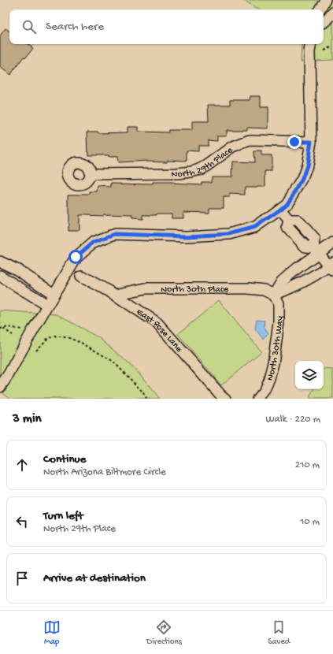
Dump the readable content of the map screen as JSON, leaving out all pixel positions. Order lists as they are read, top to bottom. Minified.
{"streets":{"street":["North 29th Place","North 30th Place","East Rose Lane","North 30th Way"]},"crossings":[["North 30th Place","East Rose Lane"],["North 30th Place","North 30th Way"]],"page":{"search":"Search here","heading":["3 min","Walk · 220 m"],"list":[["Continue","North Arizona Biltmore Circle","210 m"],["Turn left","North 29th Place","10 m"],"Arrive at destination"],"nav":["Map","Directions","Saved"]}}
